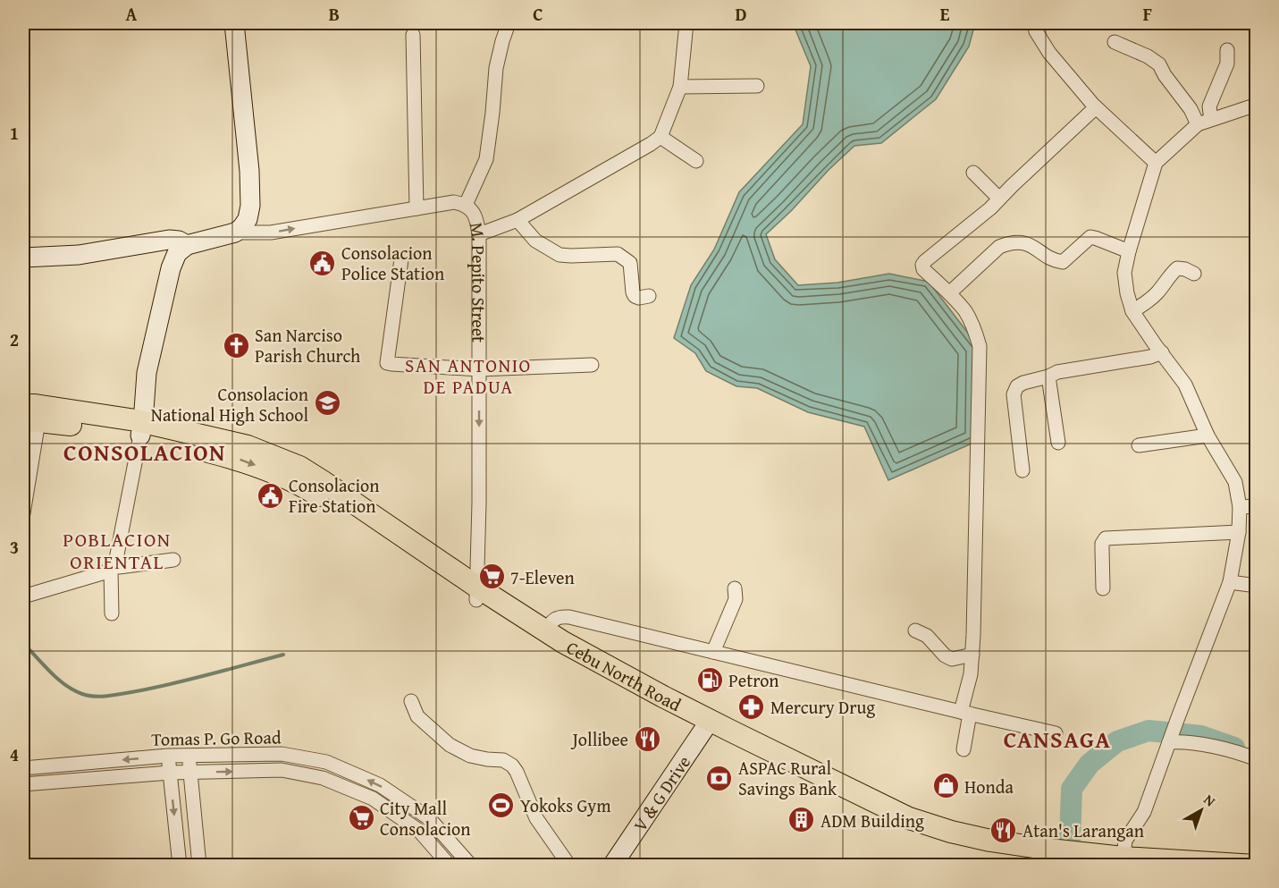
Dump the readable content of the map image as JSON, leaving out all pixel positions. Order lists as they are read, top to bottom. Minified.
{"streets":{"main road":["Cebu North Road"],"street":["M. Pepito Street","Tomas P. Go Road","V & G Drive"]},"crossings":[["M. Pepito Street","Cebu North Road"],["Cebu North Road","V & G Drive"]],"districts":["SAN ANTONIO DE PADUA","CONSOLACION","POBLACION ORIENTAL","CANSAGA"],"places":{"public building":["Consolacion Police Station","Consolacion Fire Station"],"church":["San Narciso Parish Church"],"school or university":["Consolacion National High School"],"supermarket":["7-Eleven","City Mall Consolacion"],"fuel station":["Petron"],"pharmacy":["Mercury Drug"],"restaurant":["Jollibee","Atan's Larangan"],"bank":["ASPAC Rural Savings Bank"],"shop":["Honda"],"sports":["Yokoks Gym"],"building":["ADM Building"]},"north":"top right","grid":{"columns":["A","B","C","D","E","F"],"rows":["1","2","3","4"]}}
